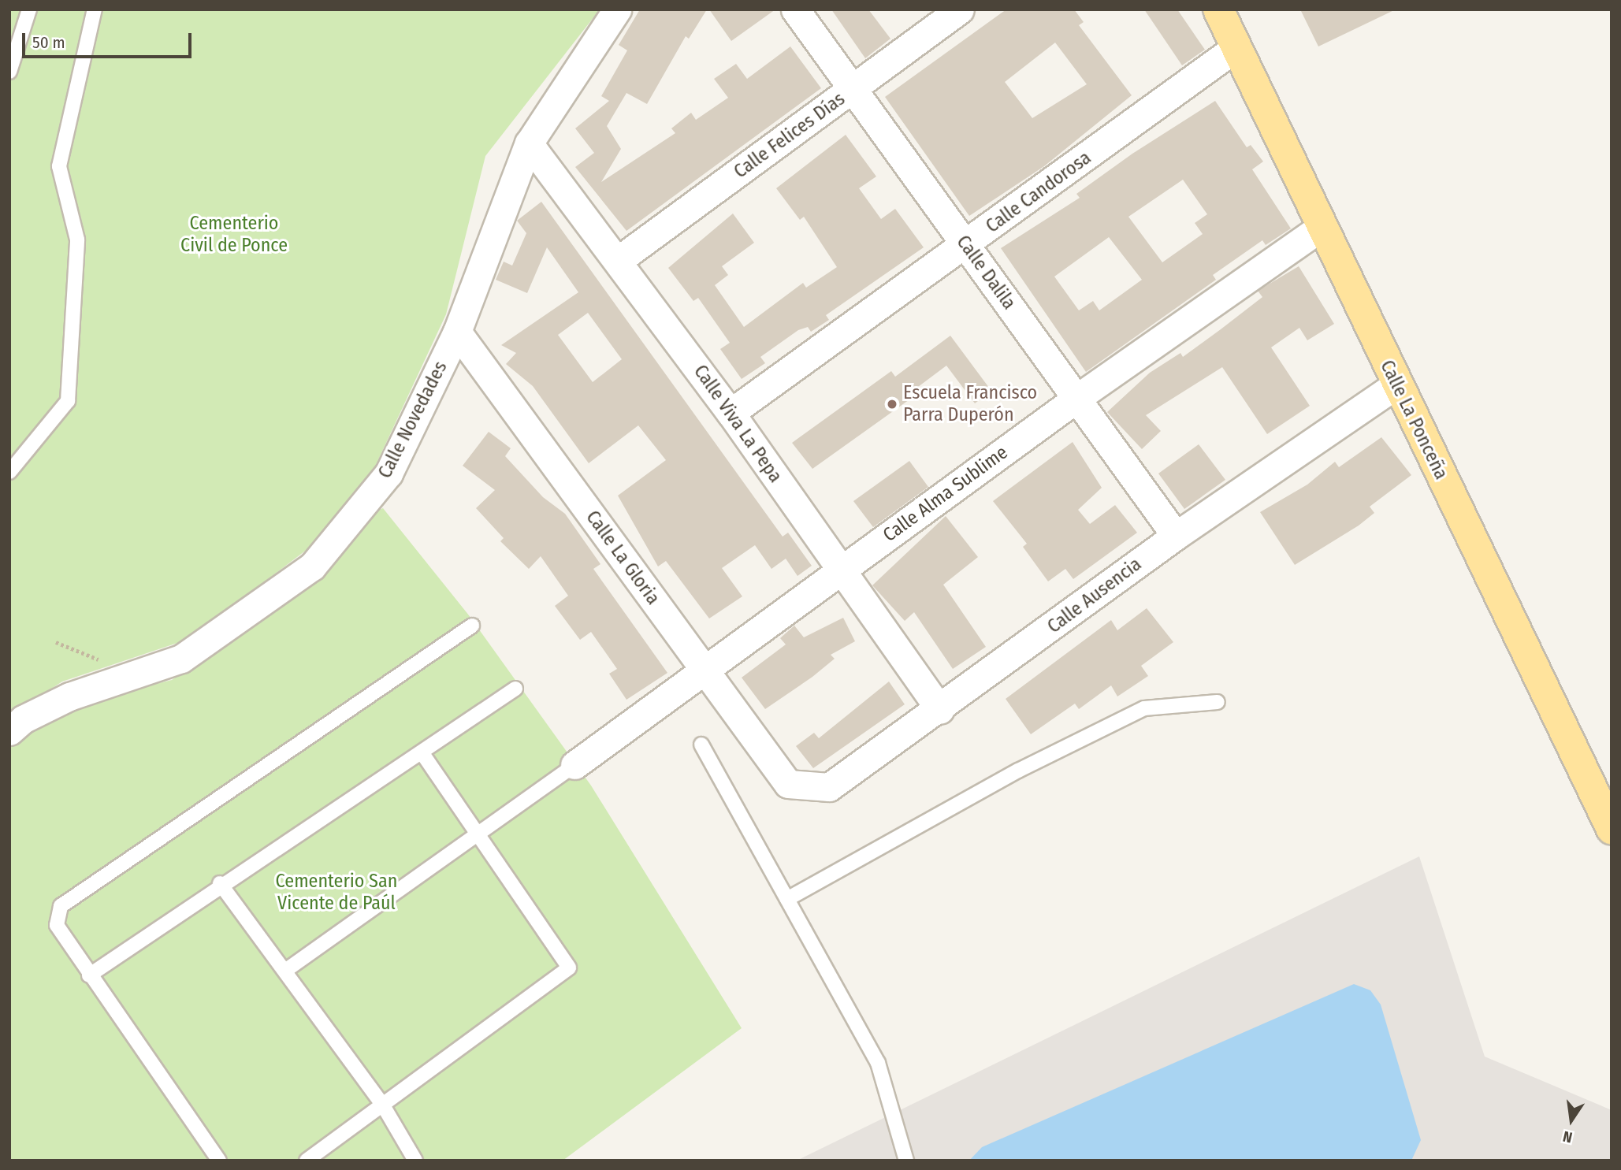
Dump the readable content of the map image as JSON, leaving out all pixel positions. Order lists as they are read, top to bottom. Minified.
{"streets":{"main road":["Calle La Ponceña"],"street":["Calle Felices Días","Calle Candorosa","Calle Dalila","Calle Novedades","Calle Viva La Pepa","Calle Alma Sublime","Calle La Gloria","Calle Ausencia"]},"crossings":[["Calle Felices Días","Calle Dalila"],["Calle Felices Días","Calle Viva La Pepa"],["Calle Candorosa","Calle Dalila"],["Calle Candorosa","Calle La Ponceña"],["Calle Candorosa","Calle Viva La Pepa"],["Calle Dalila","Calle Alma Sublime"],["Calle Dalila","Calle Ausencia"],["Calle Novedades","Calle Viva La Pepa"],["Calle Novedades","Calle La Gloria"],["Calle La Ponceña","Calle Alma Sublime"],["Calle La Ponceña","Calle Ausencia"],["Calle Viva La Pepa","Calle Alma Sublime"],["Calle Viva La Pepa","Calle Ausencia"],["Calle Alma Sublime","Calle La Gloria"],["Calle La Gloria","Calle Ausencia"]],"parks":["Cementerio Civil de Ponce","Cementerio San Vicente de Paúl"],"places":["Escuela Francisco Parra Duperón"],"scale_bar":"50 m","north":"bottom"}
